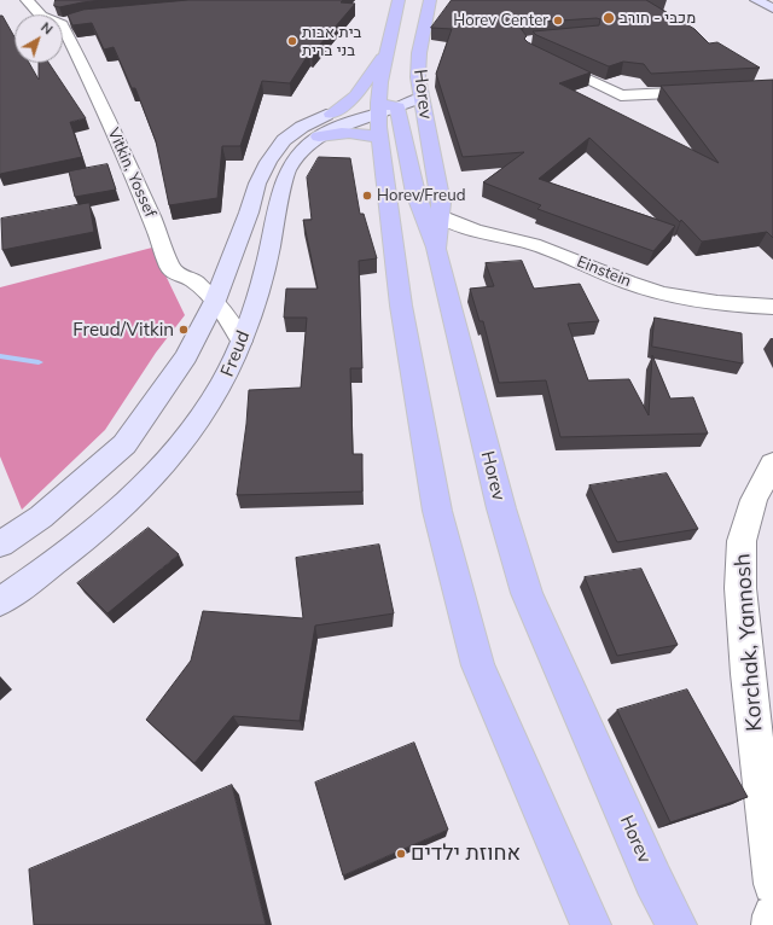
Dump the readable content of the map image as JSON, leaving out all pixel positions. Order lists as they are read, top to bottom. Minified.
{"streets":{"main road":["Horev","Freud"],"street":["Vitkin, Yossef","Einstein","Korchak, Yannosh"]},"crossings":[["Horev","Einstein"],["Horev","Freud"],["Vitkin, Yossef","Freud"]],"places":["מכבי - חורב","Horev Center","בית אבות בני ברית","Horev/Freud","Freud/Vitkin","אחוזת ילדים"],"north":"top right"}
